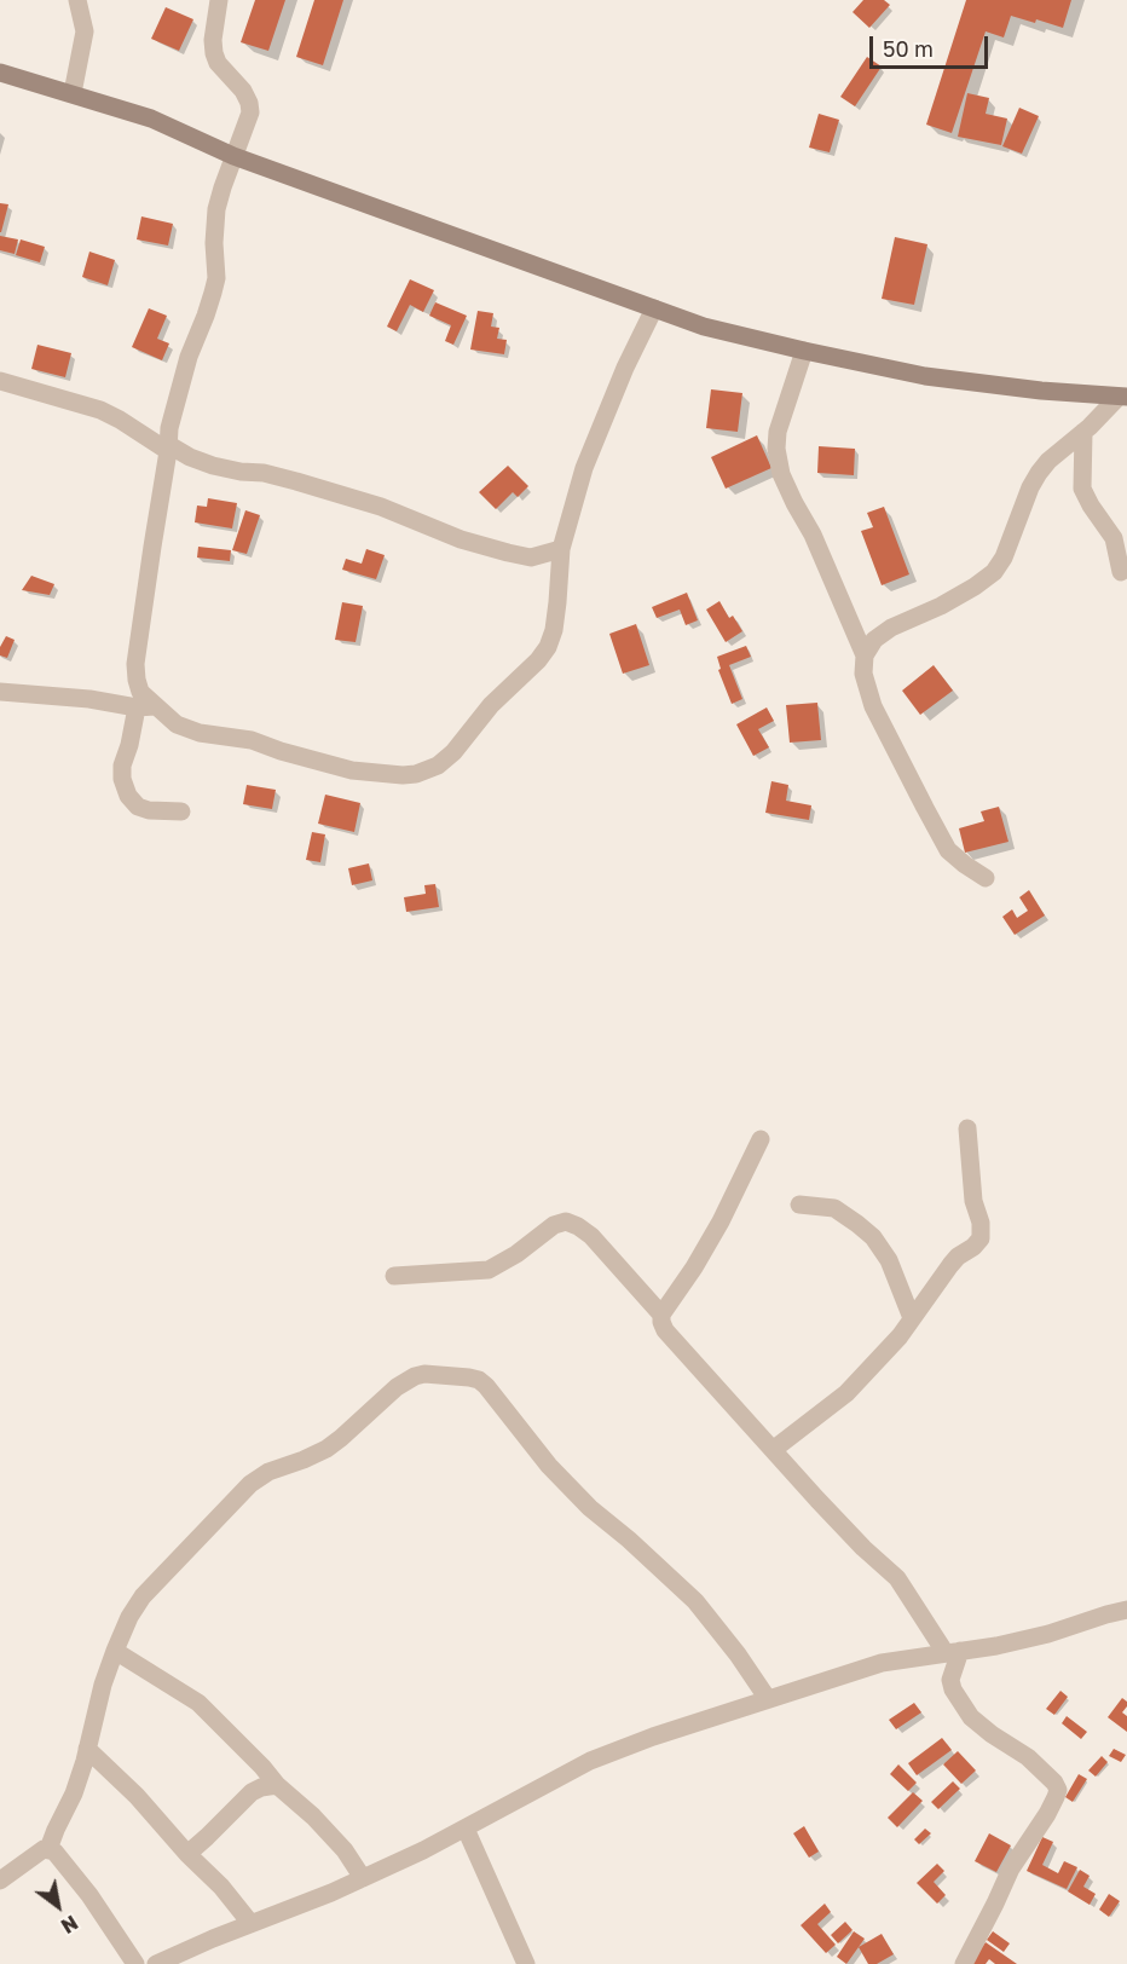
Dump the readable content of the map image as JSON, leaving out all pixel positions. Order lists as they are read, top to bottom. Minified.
{"scale_bar":"50 m","north":"bottom right"}
